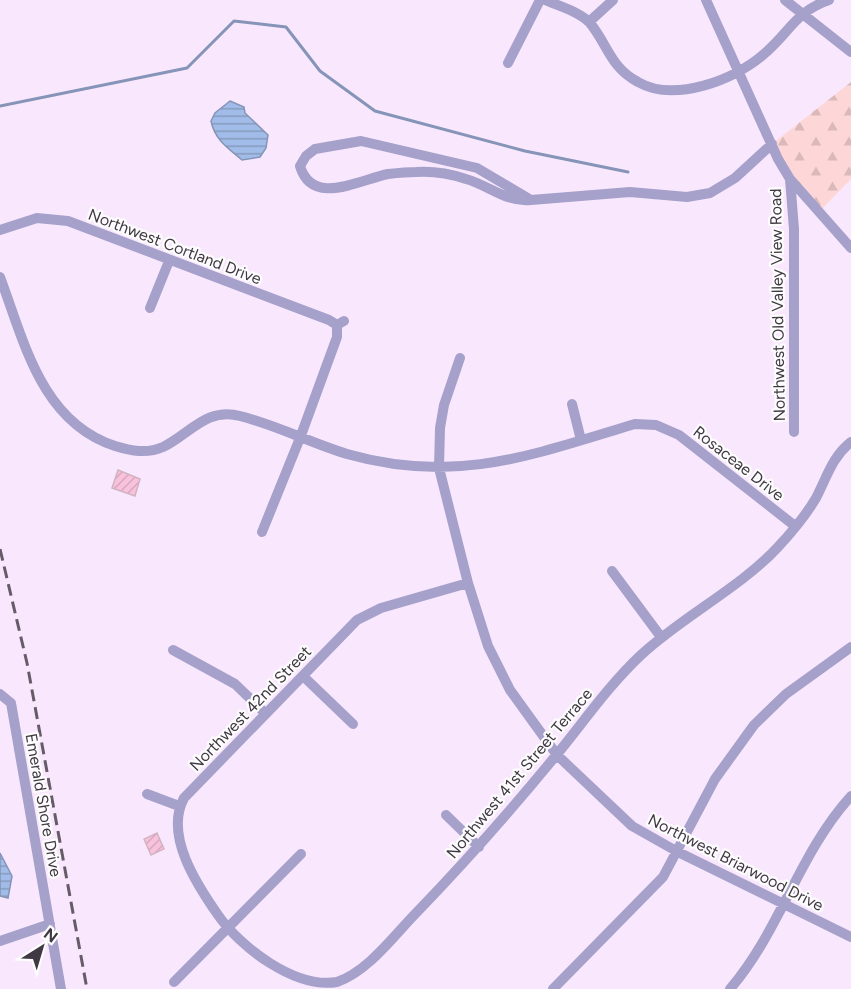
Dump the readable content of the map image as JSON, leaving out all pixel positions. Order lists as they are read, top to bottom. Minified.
{"streets":{"street":["Northwest Cortland Drive","Northwest Old Valley View Road","Rosaceae Drive","Northwest 42nd Street","Northwest 41st Street Terrace","Emerald Shore Drive","Northwest Briarwood Drive"]},"crossings":[["Rosaceae Drive","Northwest 41st Street Terrace"],["Northwest 42nd Street","Northwest Briarwood Drive"],["Northwest 41st Street Terrace","Northwest Briarwood Drive"]],"north":"top right"}
